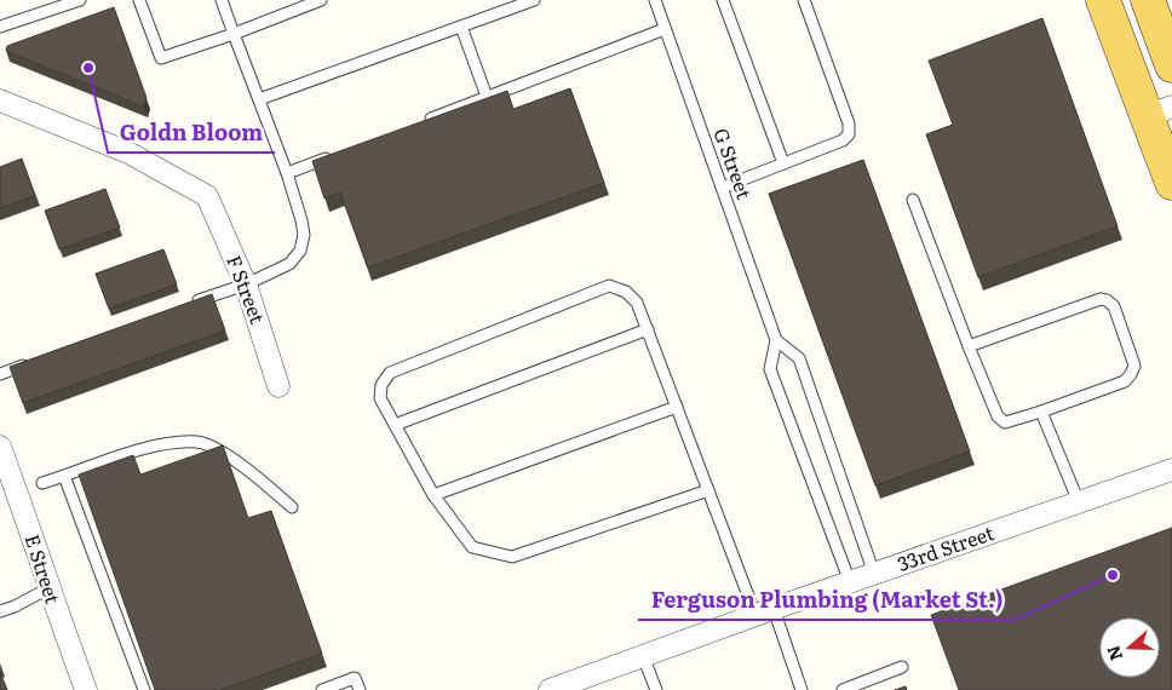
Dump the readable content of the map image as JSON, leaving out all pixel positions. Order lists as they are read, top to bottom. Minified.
{"streets":{"street":["F Street","33rd Street","E Street"],"lane":["G Street"]},"places":["Goldn Bloom","Ferguson Plumbing (Market St.)"],"north":"left"}
